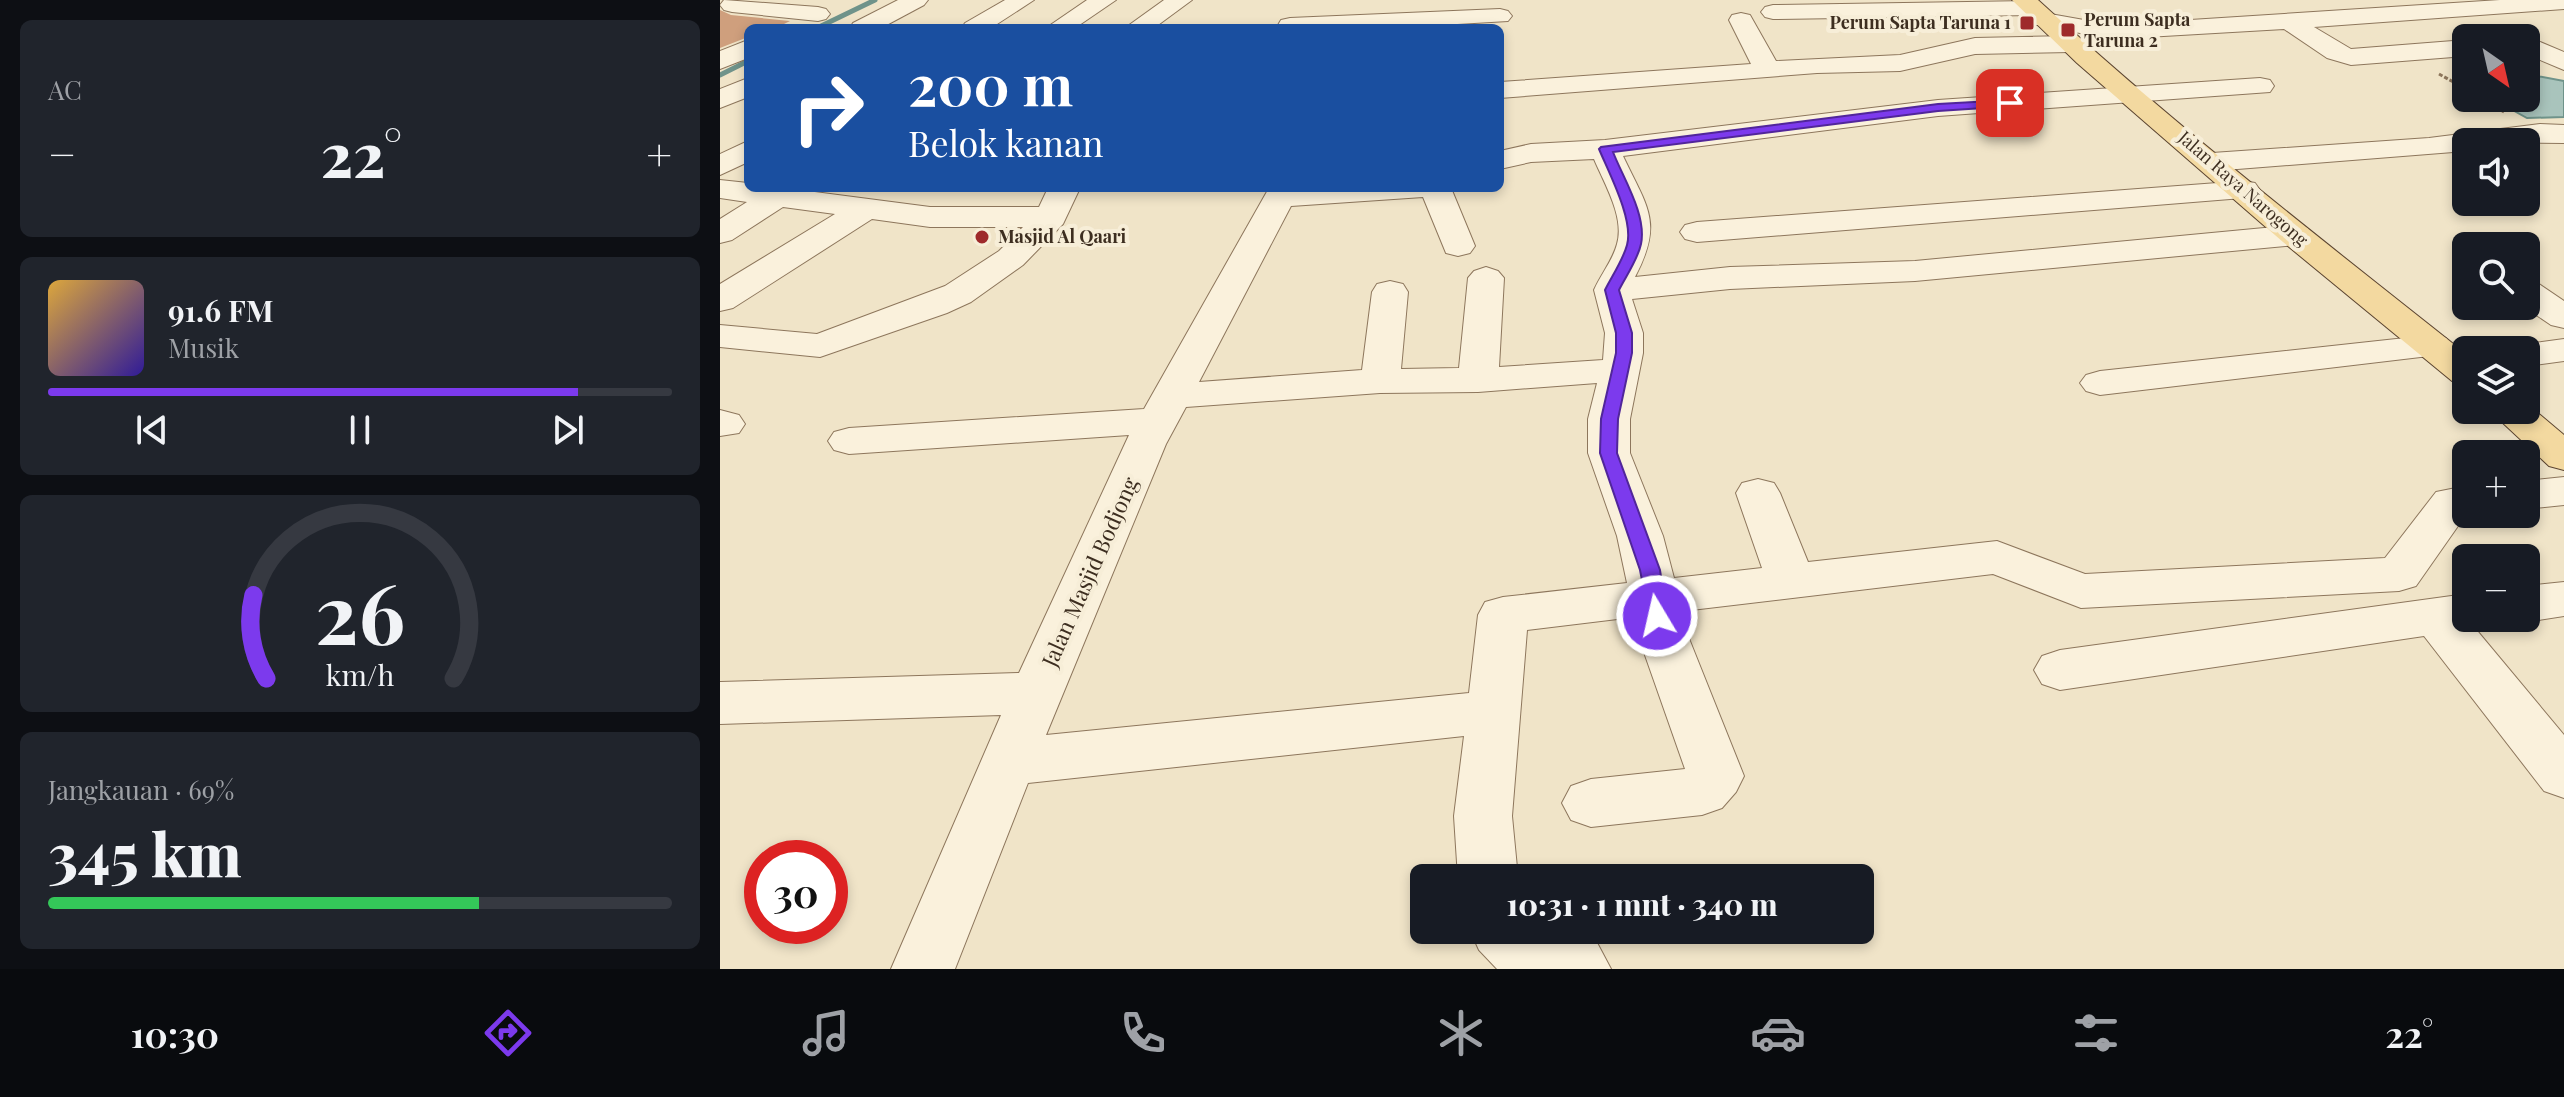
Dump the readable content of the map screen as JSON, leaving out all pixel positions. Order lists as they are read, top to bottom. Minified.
{"streets":{"main road":["Jalan Raya Narogong"],"street":["Jalan Masjid Bodjong"]},"places":{"transit":["Perum Sapta Taruna 1","Perum Sapta Taruna 2"],"other":["Masjid Al Qaari"]},"north":"bottom right","page":{"tile":["AC",["Jangkauan · 69%","345 km"]],"map_buttons":["+","−"],"turn":["200 m","Belok kanan"],"heat":["−","22°","+"],"song":["91.6 FM","Musik"],"limit":"30","trip":"10:31 · 1 mnt · 340 m","tabs":["10:30","22°"],"gauge":["26","km/h"]}}
